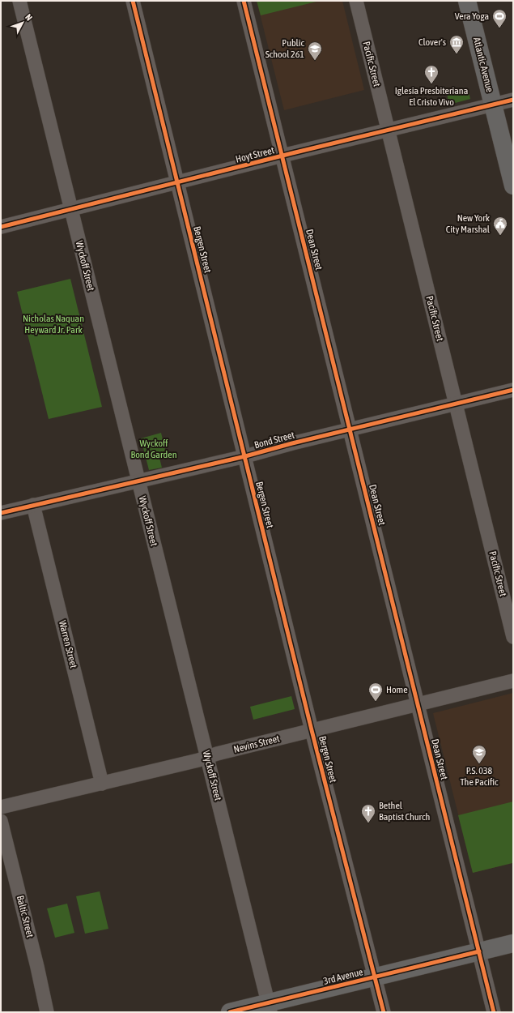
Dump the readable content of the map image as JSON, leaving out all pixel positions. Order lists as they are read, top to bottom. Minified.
{"streets":{"main road":["Atlantic Avenue","3rd Avenue"],"street":["Pacific Street","Hoyt Street","Bergen Street","Dean Street","Wyckoff Street","Bond Street","Warren Street","Nevins Street","Baltic Street"]},"crossings":[["Pacific Street","Hoyt Street"],["Pacific Street","Bond Street"],["Atlantic Avenue","Hoyt Street"],["Hoyt Street","Bergen Street"],["Hoyt Street","Dean Street"],["Hoyt Street","Wyckoff Street"],["Bergen Street","Bond Street"],["Bergen Street","Nevins Street"],["Bergen Street","3rd Avenue"],["Dean Street","Bond Street"],["Dean Street","Nevins Street"],["Dean Street","3rd Avenue"],["Wyckoff Street","Bond Street"],["Wyckoff Street","Nevins Street"],["Wyckoff Street","3rd Avenue"],["Bond Street","Warren Street"],["Warren Street","Nevins Street"]],"parks":["Nicholas Naquan Heyward Jr. Park","Wyckoff Bond Garden"],"places":{"sports":["Vera Yoga","Home"],"museum":["Clover's"],"school or university":["Public School 261","P.S. 038 The Pacific"],"church":["Iglesia Presbiteriana El Cristo Vivo","Bethel Baptist Church"],"public building":["New York City Marshal"]},"north":"top right"}
